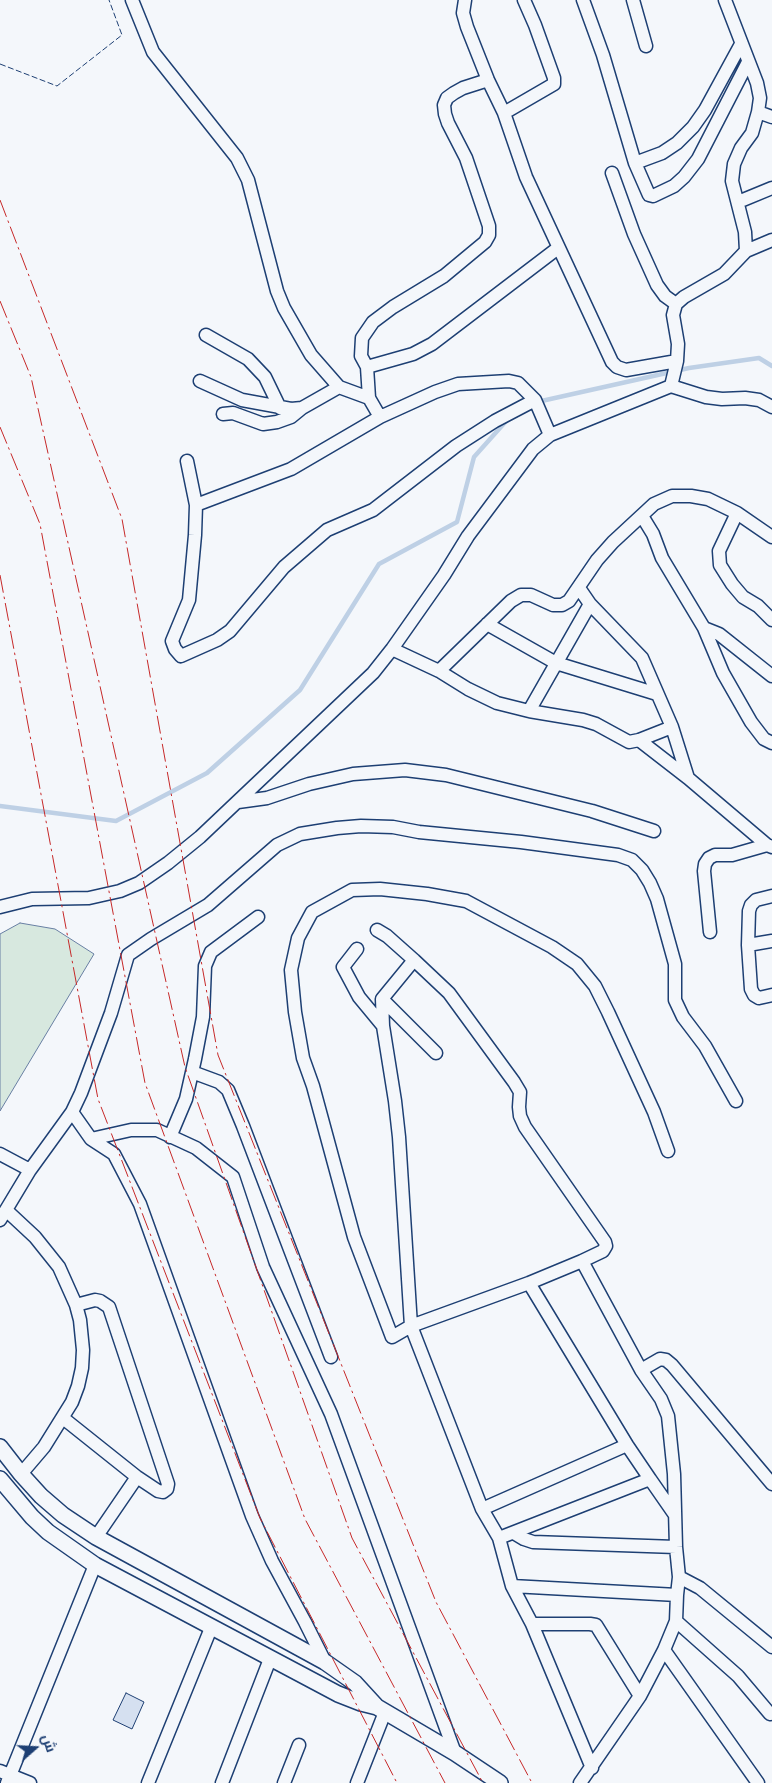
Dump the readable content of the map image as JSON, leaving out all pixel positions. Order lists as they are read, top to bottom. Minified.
{"north":"right"}
